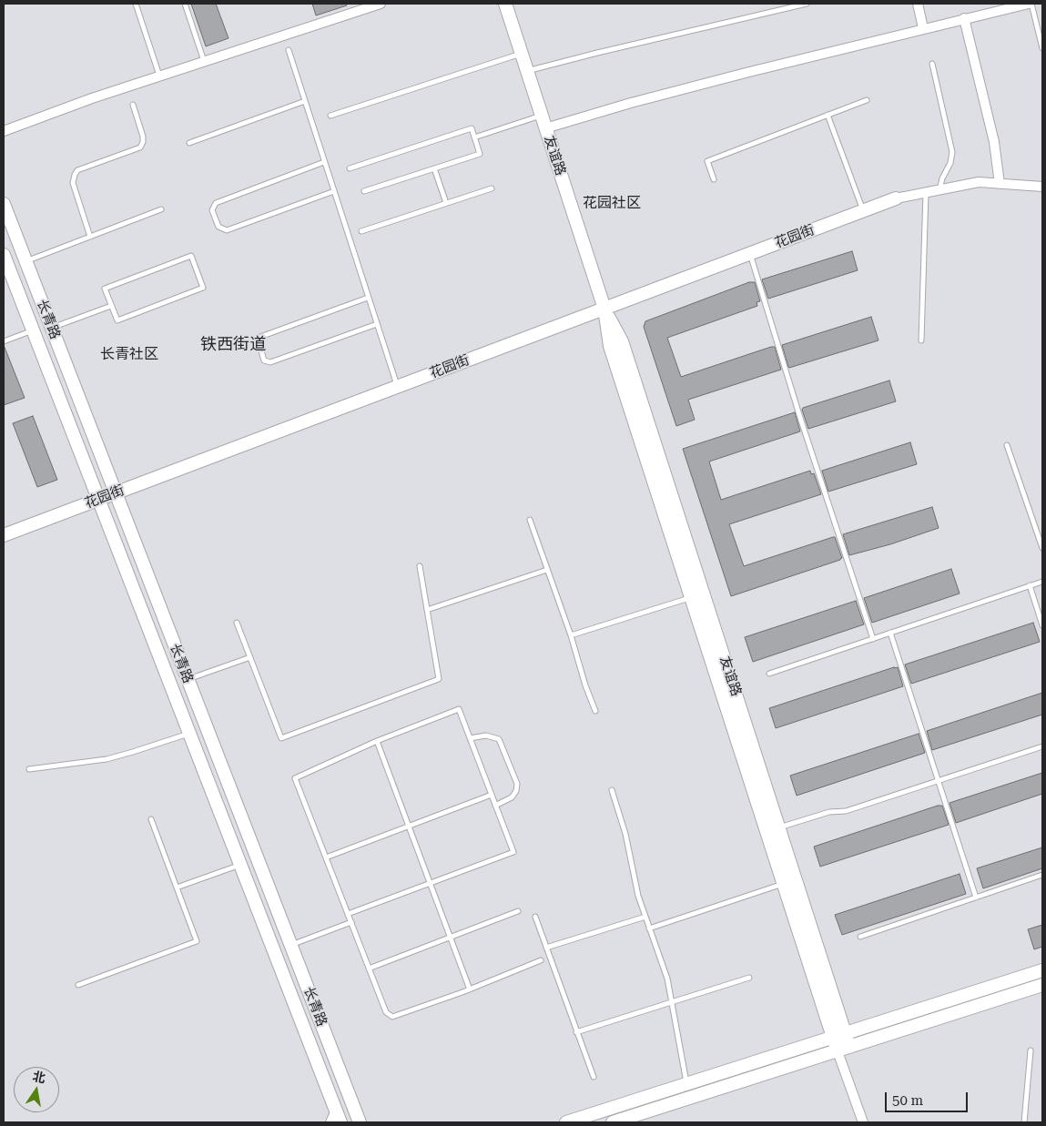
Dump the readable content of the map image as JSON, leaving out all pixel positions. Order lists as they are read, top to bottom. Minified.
{"streets":{"street":["友谊路","花园街","长青路"]},"crossings":[["友谊路","花园街"],["花园街","长青路"]],"districts":["花园社区","铁西街道","长青社区"],"scale_bar":"50 m","north":"top"}
